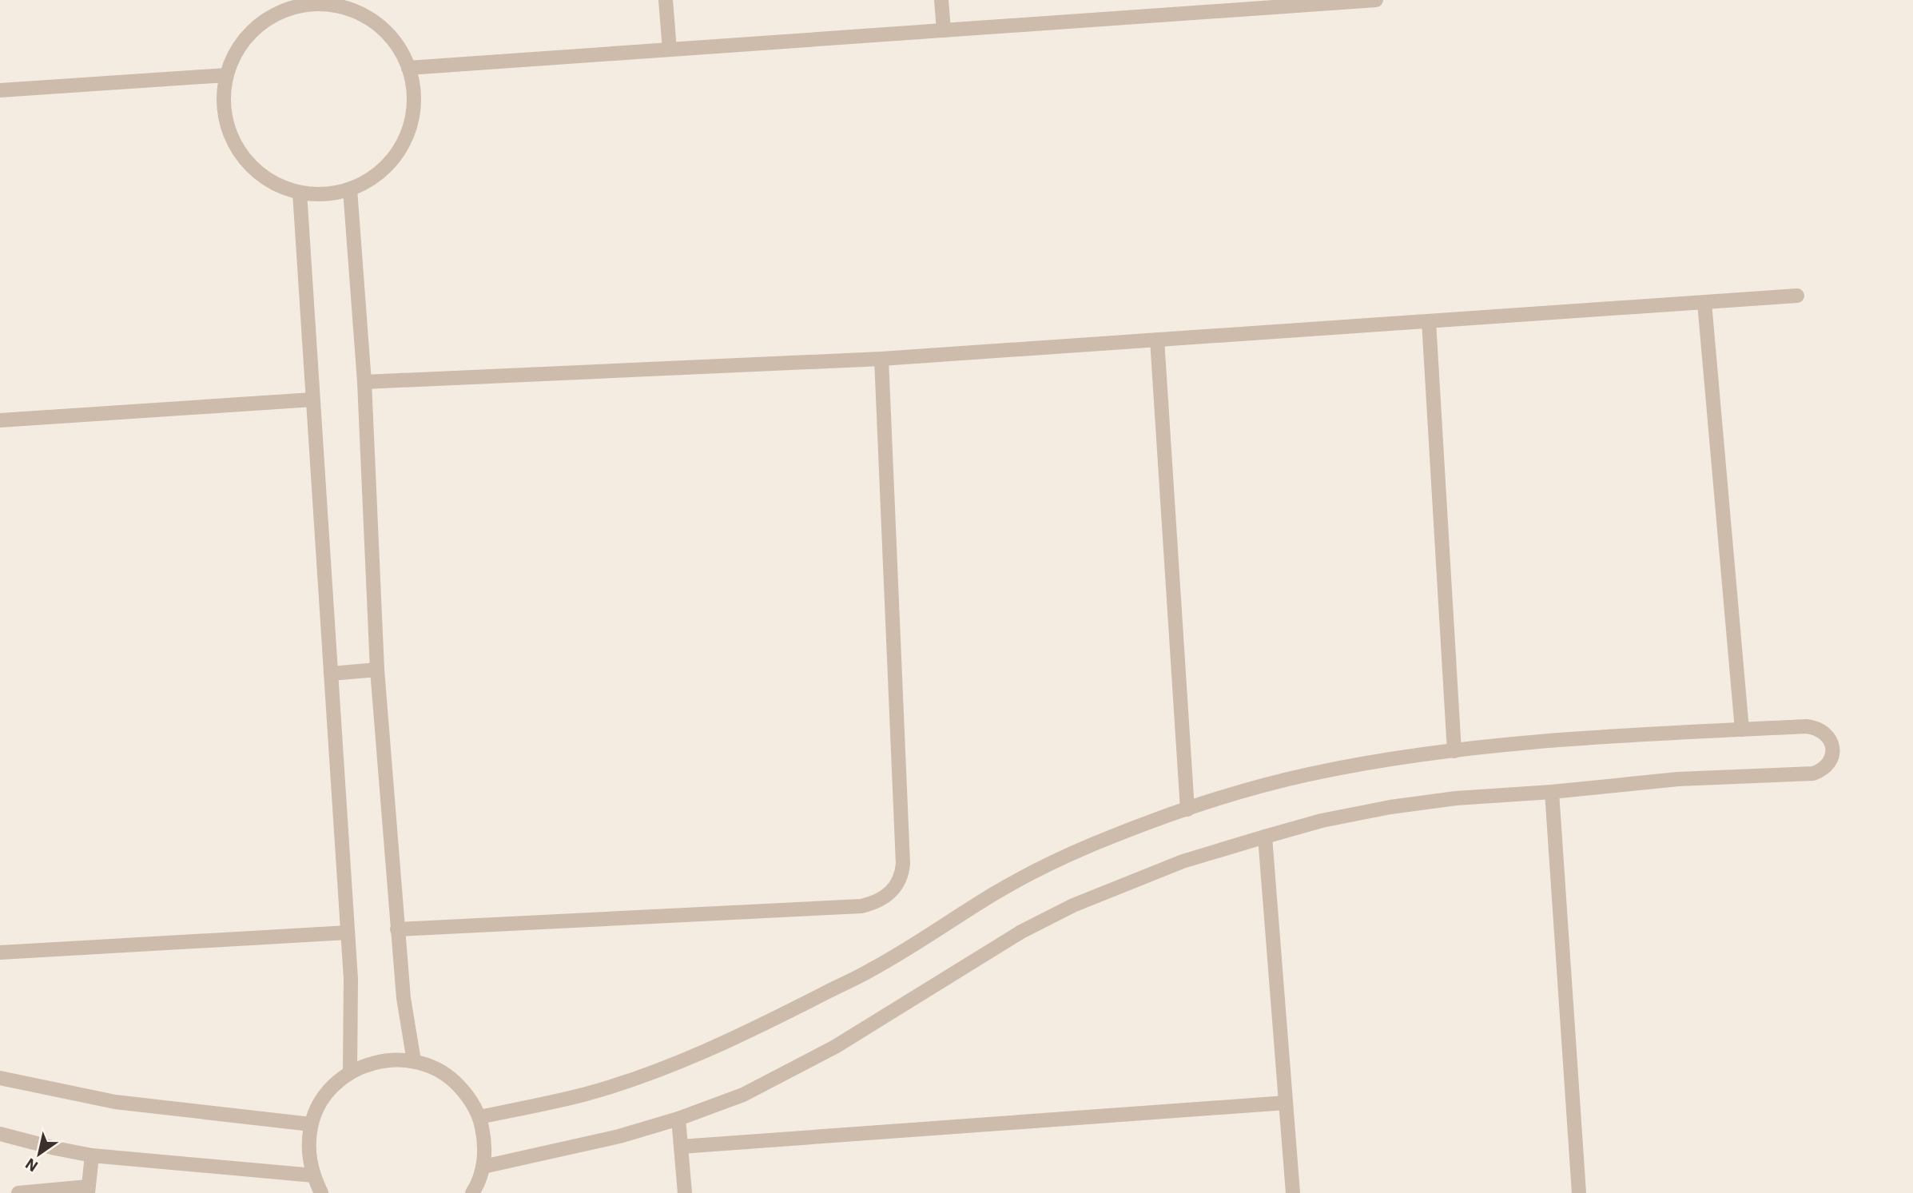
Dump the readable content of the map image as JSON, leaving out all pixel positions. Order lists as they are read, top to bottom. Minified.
{"north":"bottom left"}
